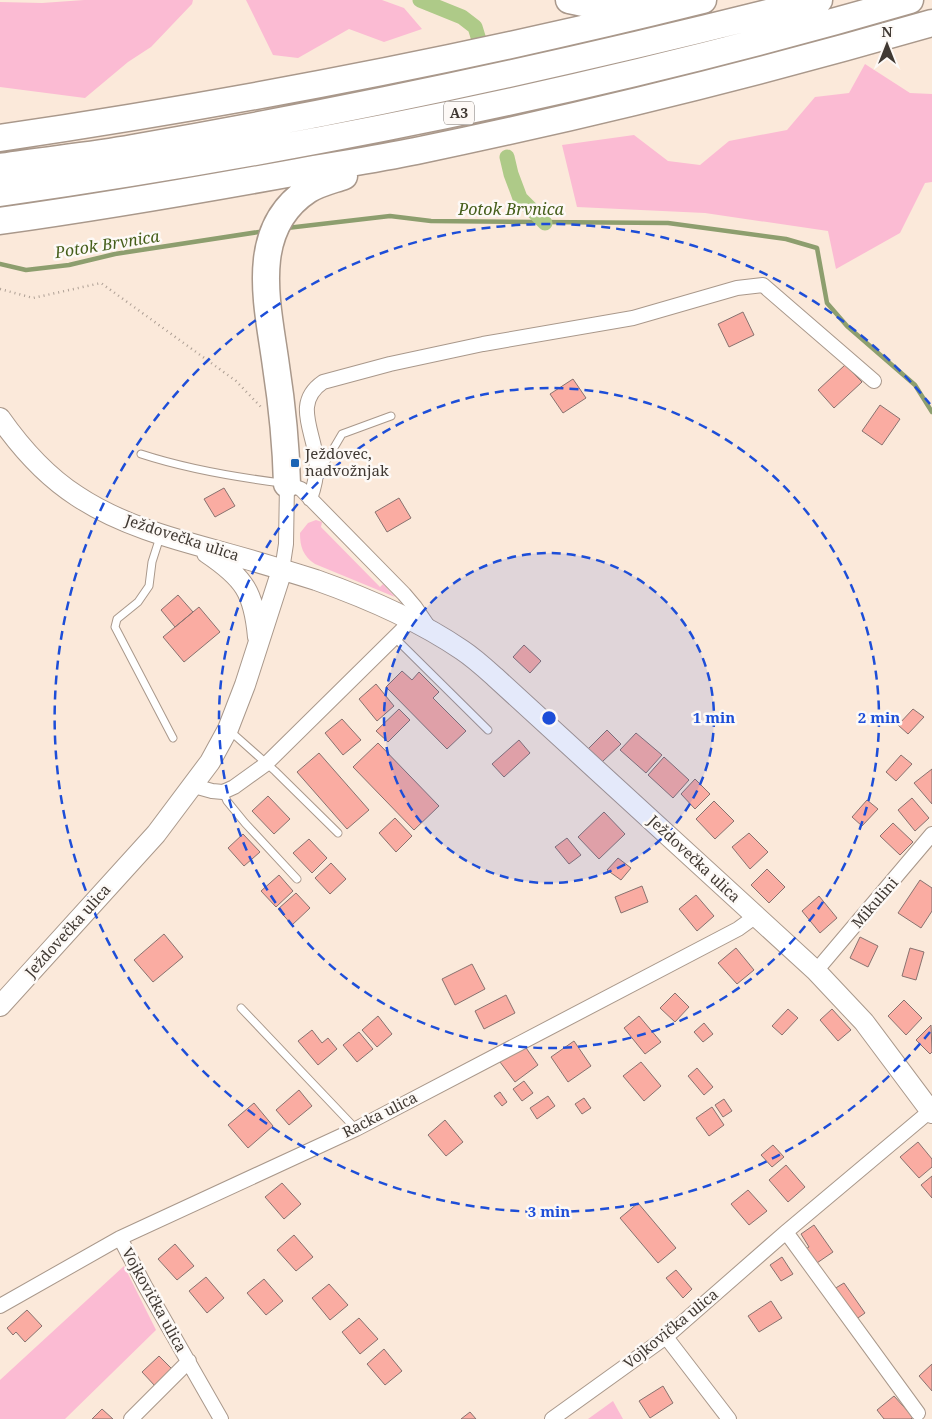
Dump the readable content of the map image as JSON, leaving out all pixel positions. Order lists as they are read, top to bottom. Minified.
{"streets":{"highway":["A3"],"main road":["Ježdovečka ulica"],"street":["Mikulini","Racka ulica","Vojkovička ulica"]},"crossings":[["Ježdovečka ulica","Mikulini"],["Ježdovečka ulica","Racka ulica"],["Ježdovečka ulica","Vojkovička ulica"],["Racka ulica","Vojkovička ulica"]],"water":["Potok Brvnica"],"places":{"transit":["Ježdovec, nadvožnjak"]},"north":"top","rings":["1 min","2 min","3 min"]}
